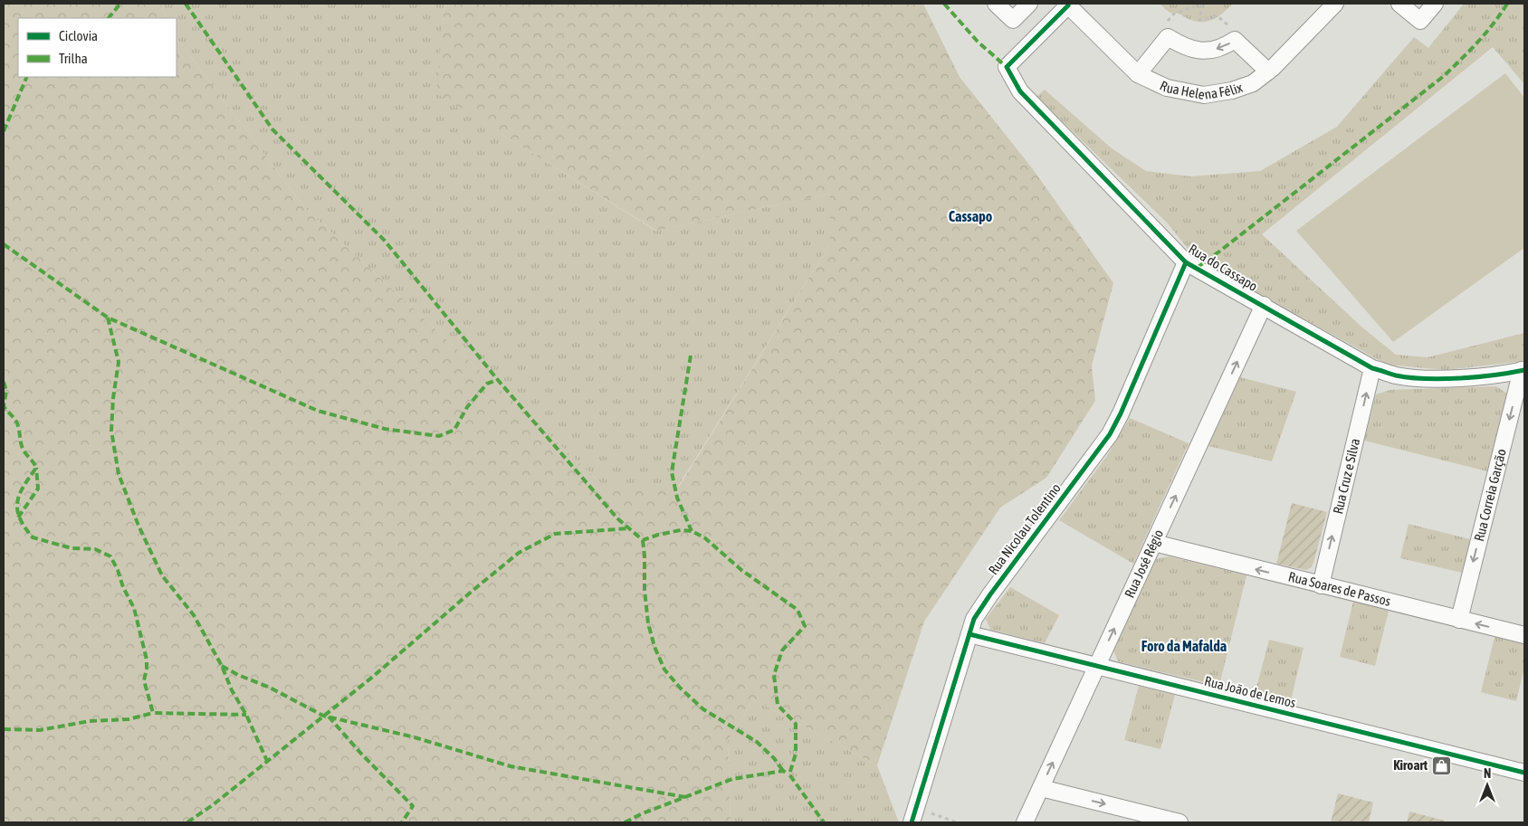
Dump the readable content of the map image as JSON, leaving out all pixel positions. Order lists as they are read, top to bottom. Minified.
{"streets":{"street":["Rua Helena Félix","Rua do Cassapo","Rua Cruz e Silva","Rua Correia Garção","Rua Nicolau Tolentino","Rua José Régio","Rua Soares de Passos","Rua João de Lemos"]},"crossings":[["Rua Helena Félix","Rua do Cassapo"],["Rua do Cassapo","Rua Cruz e Silva"],["Rua do Cassapo","Rua Correia Garção"],["Rua do Cassapo","Rua Nicolau Tolentino"],["Rua do Cassapo","Rua José Régio"],["Rua Cruz e Silva","Rua Soares de Passos"],["Rua Correia Garção","Rua Soares de Passos"],["Rua Nicolau Tolentino","Rua João de Lemos"],["Rua José Régio","Rua Soares de Passos"],["Rua José Régio","Rua João de Lemos"]],"one_way":["Rua Cruz e Silva","Rua Correia Garção","Rua José Régio","Rua Soares de Passos"],"districts":["Cassapo","Foro da Mafalda"],"places":{"shop":["Kiroart"]},"legend":["Ciclovia","Trilha"],"north":"top"}
